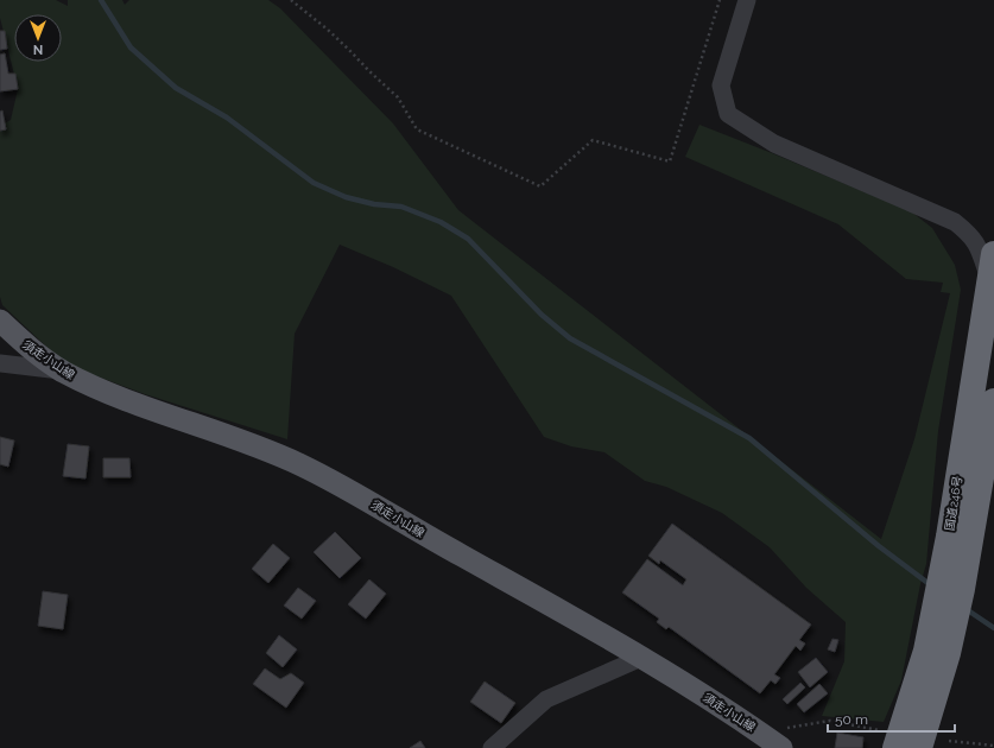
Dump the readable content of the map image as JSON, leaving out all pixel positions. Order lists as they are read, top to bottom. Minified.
{"streets":{"highway":["国道246号"],"main road":["須走小山線"]},"scale_bar":"50 m","north":"bottom"}
